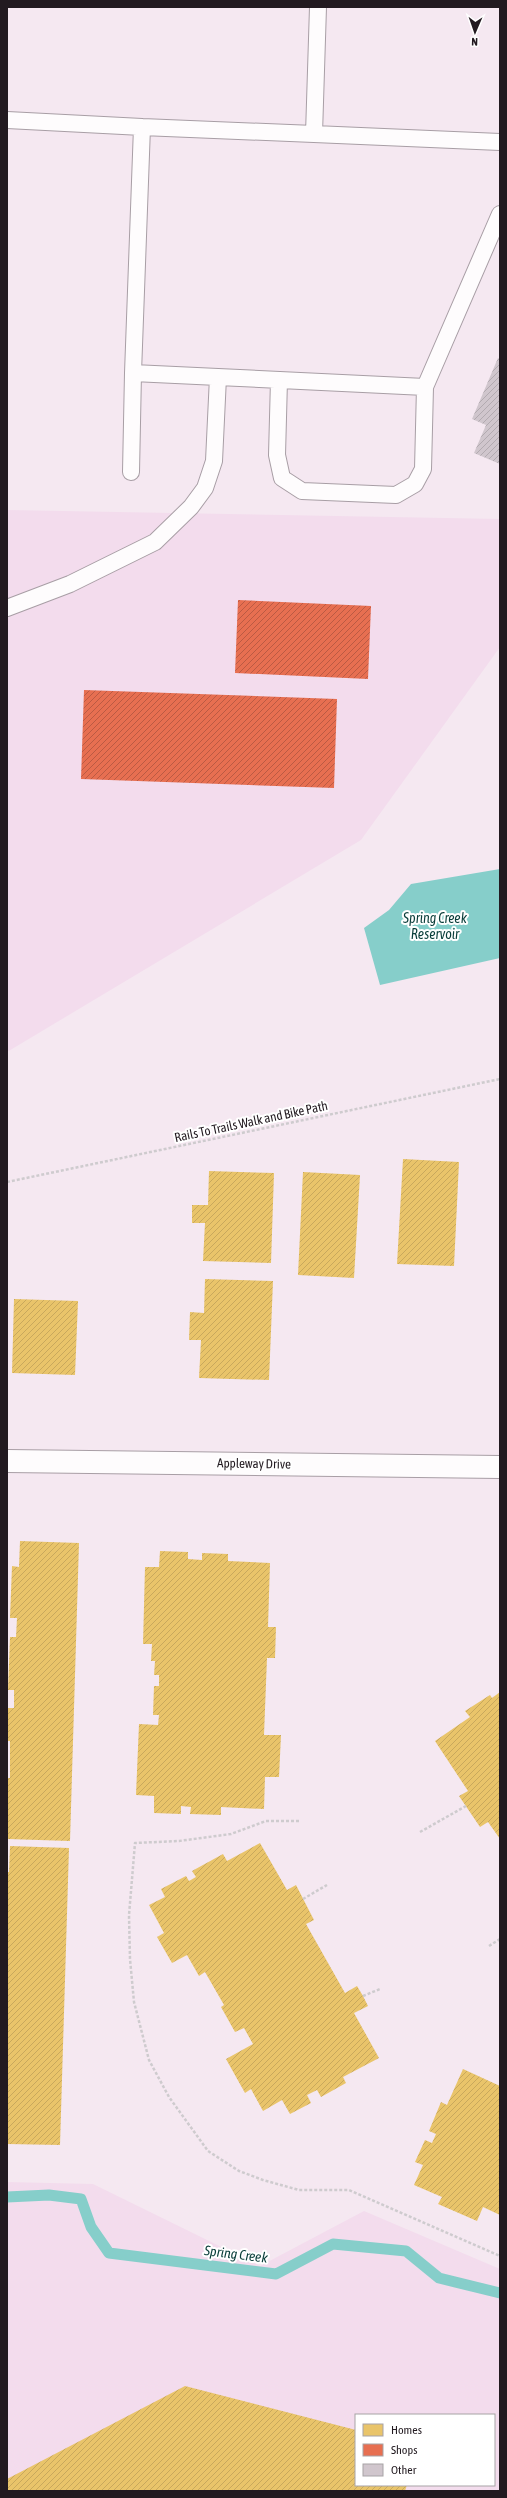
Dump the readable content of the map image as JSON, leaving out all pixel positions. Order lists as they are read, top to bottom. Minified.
{"streets":{"street":["Appleway Drive"],"path":["Rails To Trails Walk and Bike Path"]},"water":["Spring Creek Reservoir","Spring Creek"],"legend":["Homes","Shops","Other"],"north":"bottom"}
